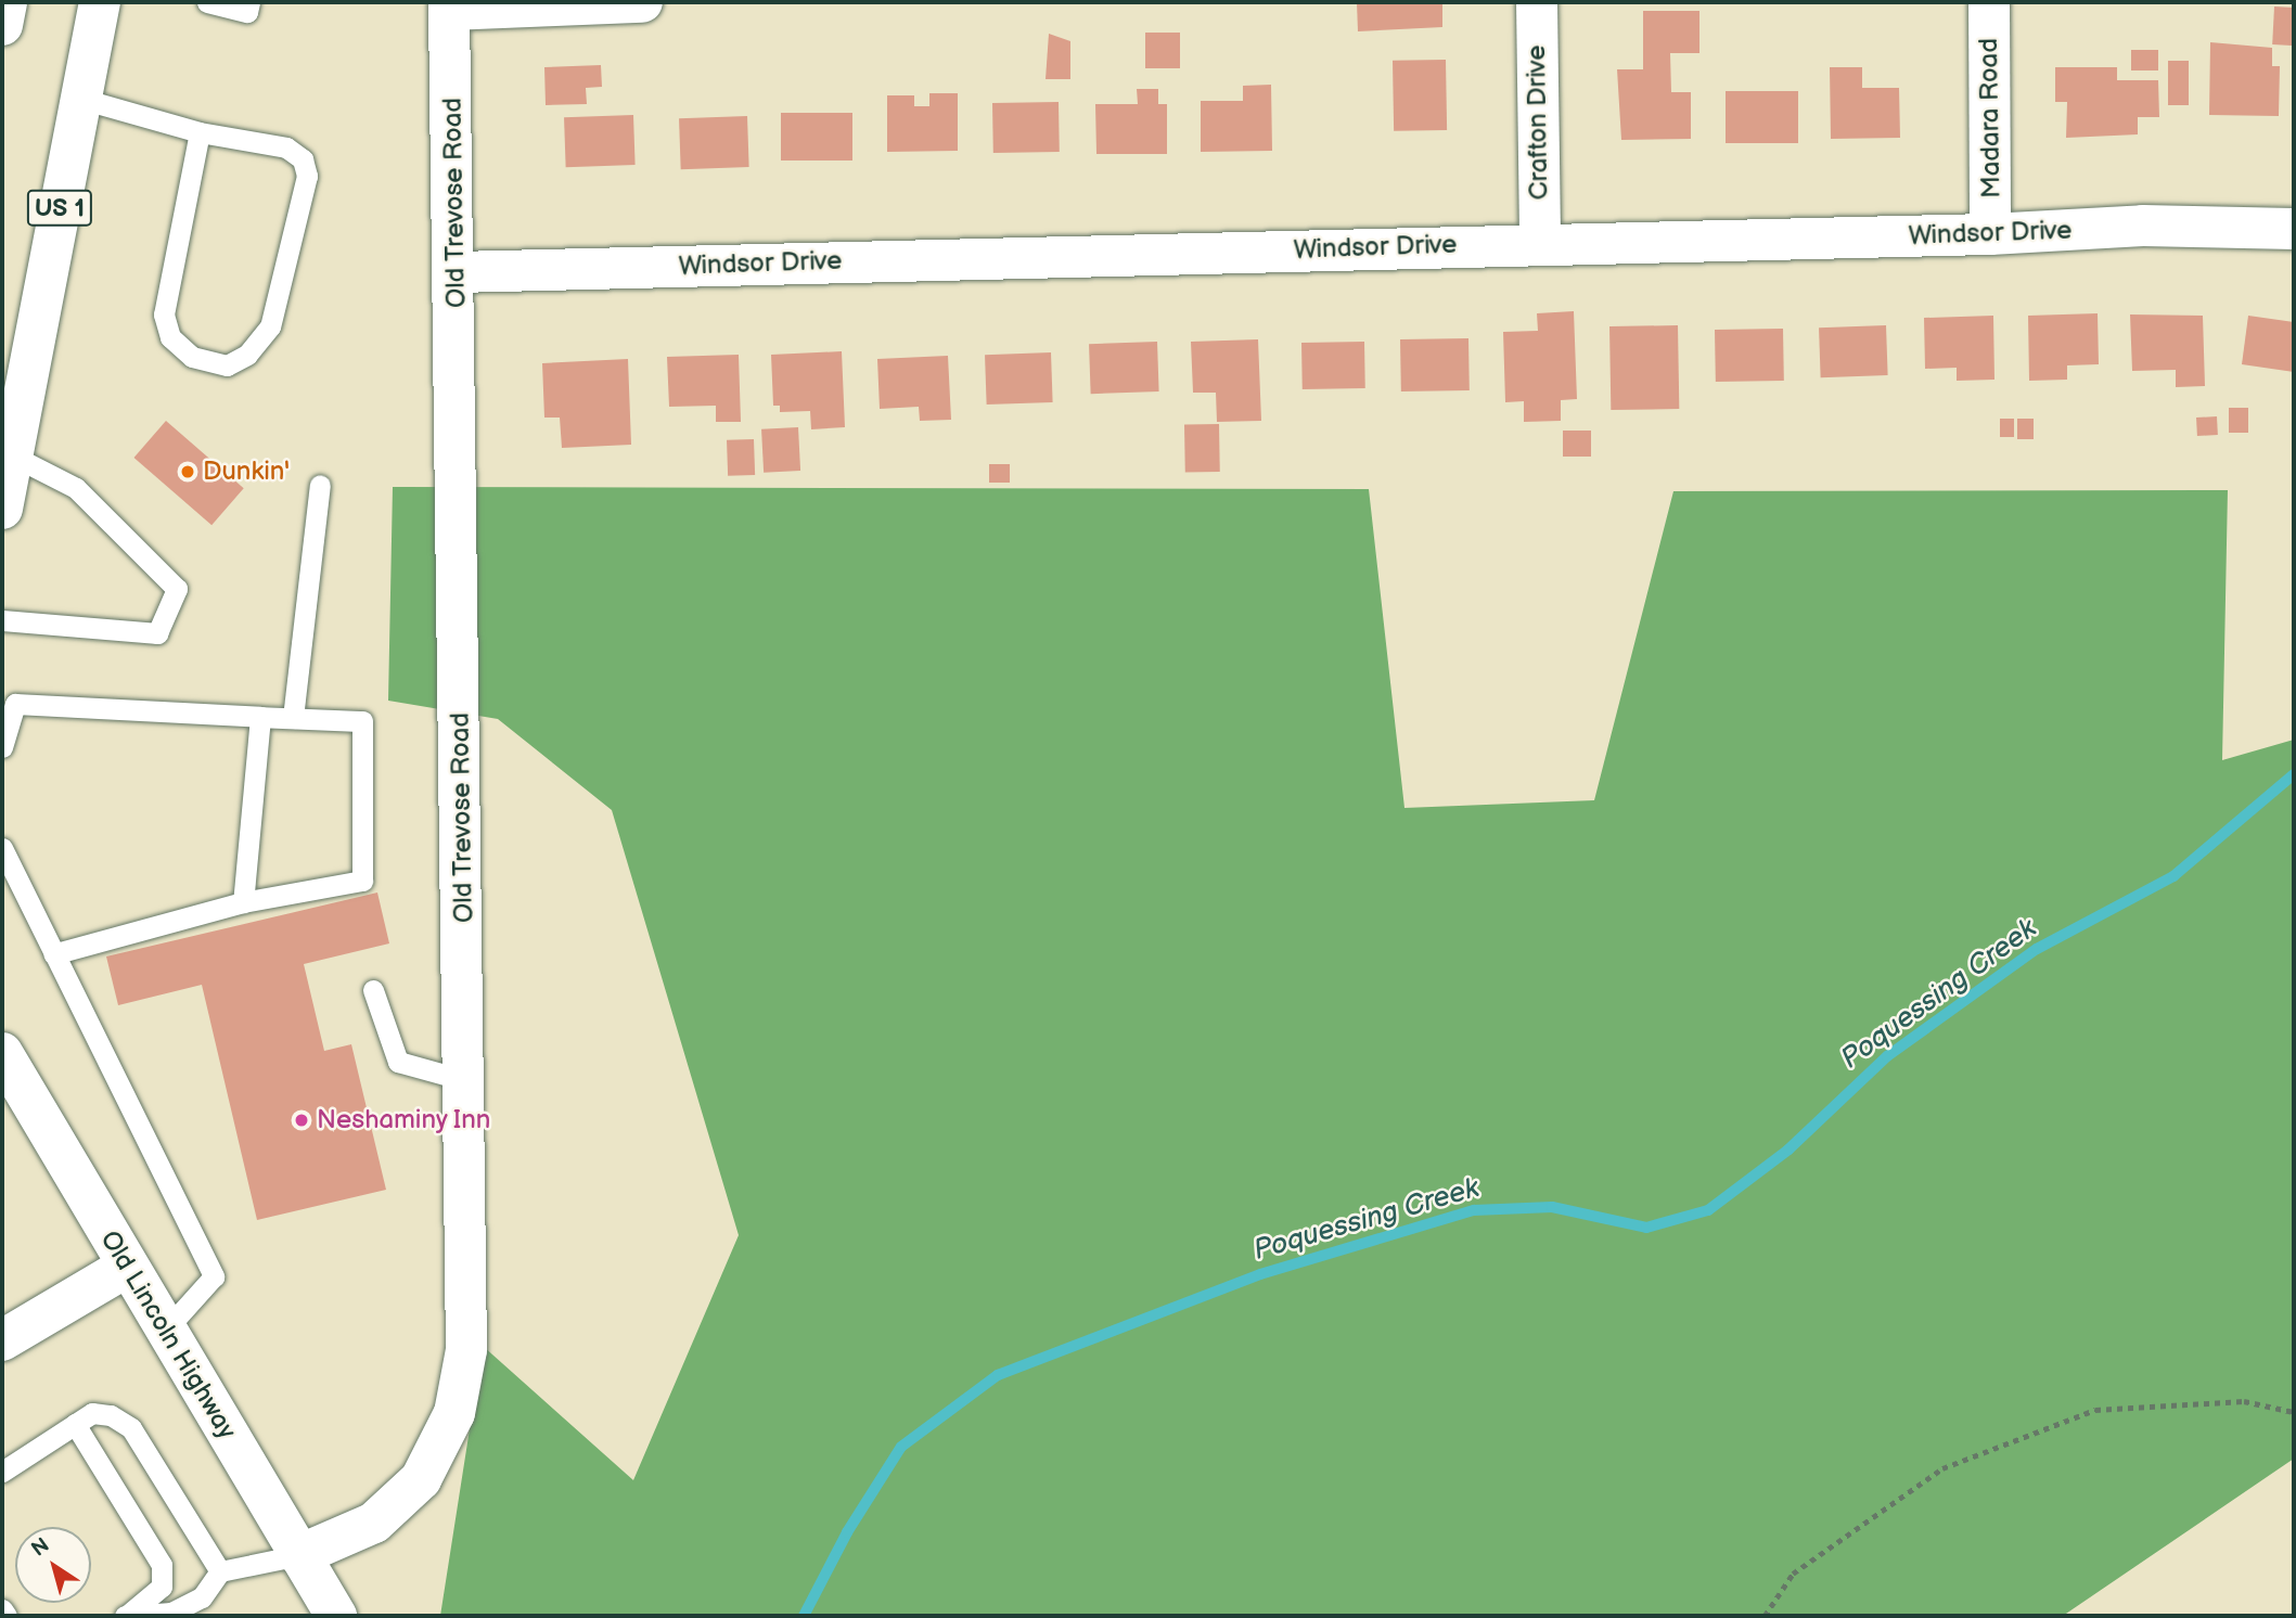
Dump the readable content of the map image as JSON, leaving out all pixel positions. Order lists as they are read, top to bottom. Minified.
{"streets":{"main road":["Madara Road","Crafton Drive","Old Trevose Road","US 1","Windsor Drive","Old Lincoln Highway"]},"crossings":[["Madara Road","Windsor Drive"],["Crafton Drive","Windsor Drive"],["Old Trevose Road","Windsor Drive"],["Old Trevose Road","Old Lincoln Highway"]],"water":["Poquessing Creek"],"places":["Dunkin'","Neshaminy Inn"],"north":"top left"}
